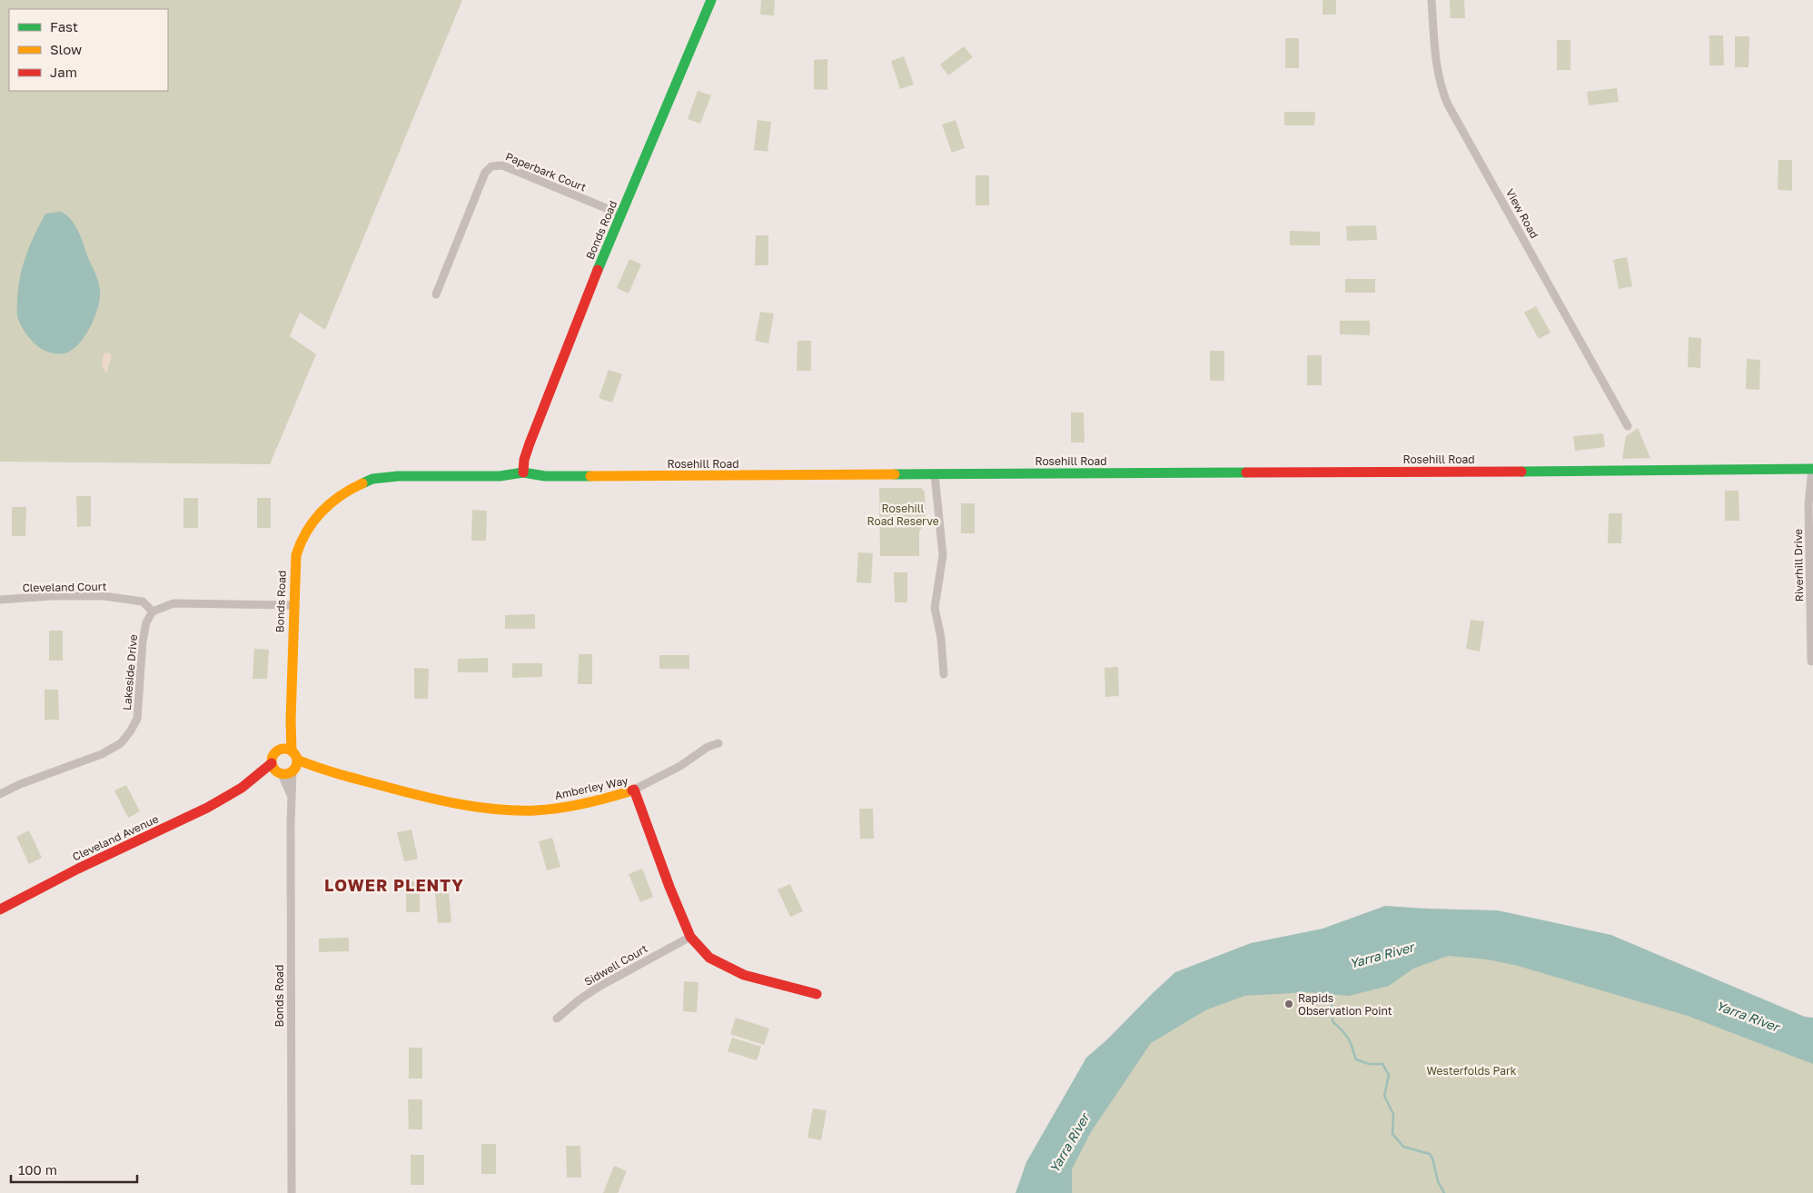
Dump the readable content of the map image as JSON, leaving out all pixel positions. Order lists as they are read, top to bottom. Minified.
{"streets":{"street":["Paperbark Court","View Road","Bonds Road","Rosehill Road","Riverhill Drive","Cleveland Court","Lakeside Drive","Amberley Way","Cleveland Avenue","Sidwell Court"]},"crossings":[["Paperbark Court","Bonds Road"],["Bonds Road","Rosehill Road"],["Bonds Road","Amberley Way"],["Bonds Road","Cleveland Avenue"],["Rosehill Road","Riverhill Drive"],["Cleveland Court","Lakeside Drive"],["Amberley Way","Cleveland Avenue"],["Amberley Way","Sidwell Court"]],"districts":["LOWER PLENTY"],"water":["Yarra River"],"parks":["Rosehill Road Reserve","Westerfolds Park"],"places":["Rapids Observation Point"],"legend":["Fast","Slow","Jam"],"scale_bar":"100 m"}
